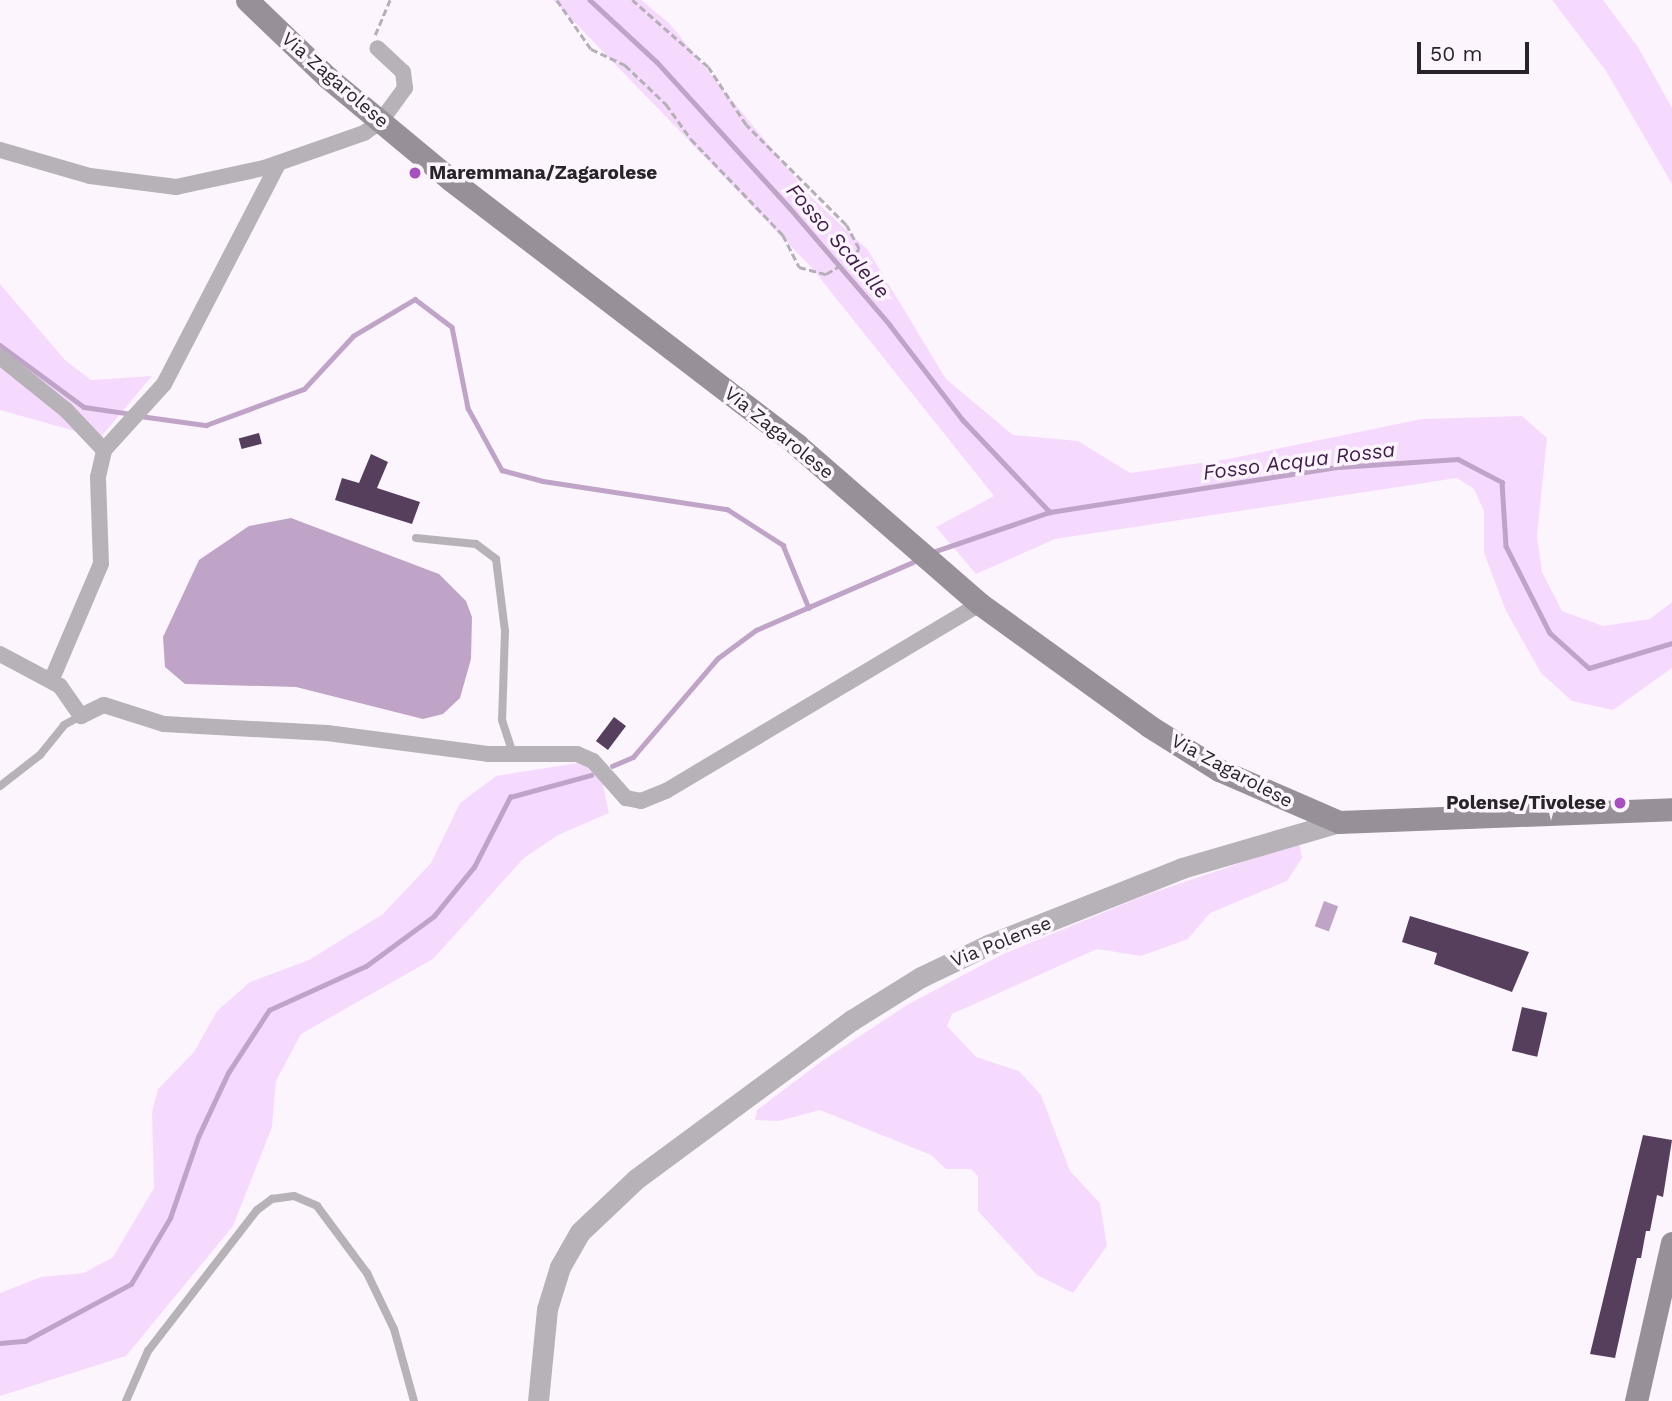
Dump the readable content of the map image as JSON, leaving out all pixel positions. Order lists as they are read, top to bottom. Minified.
{"streets":{"main road":["Via Zagarolese","Via Polense"]},"crossings":[["Via Zagarolese","Via Polense"]],"water":["Fosso Scalelle","Fosso Acqua Rossa"],"places":["Maremmana/Zagarolese","Polense/Tivolese"],"scale_bar":"50 m"}
